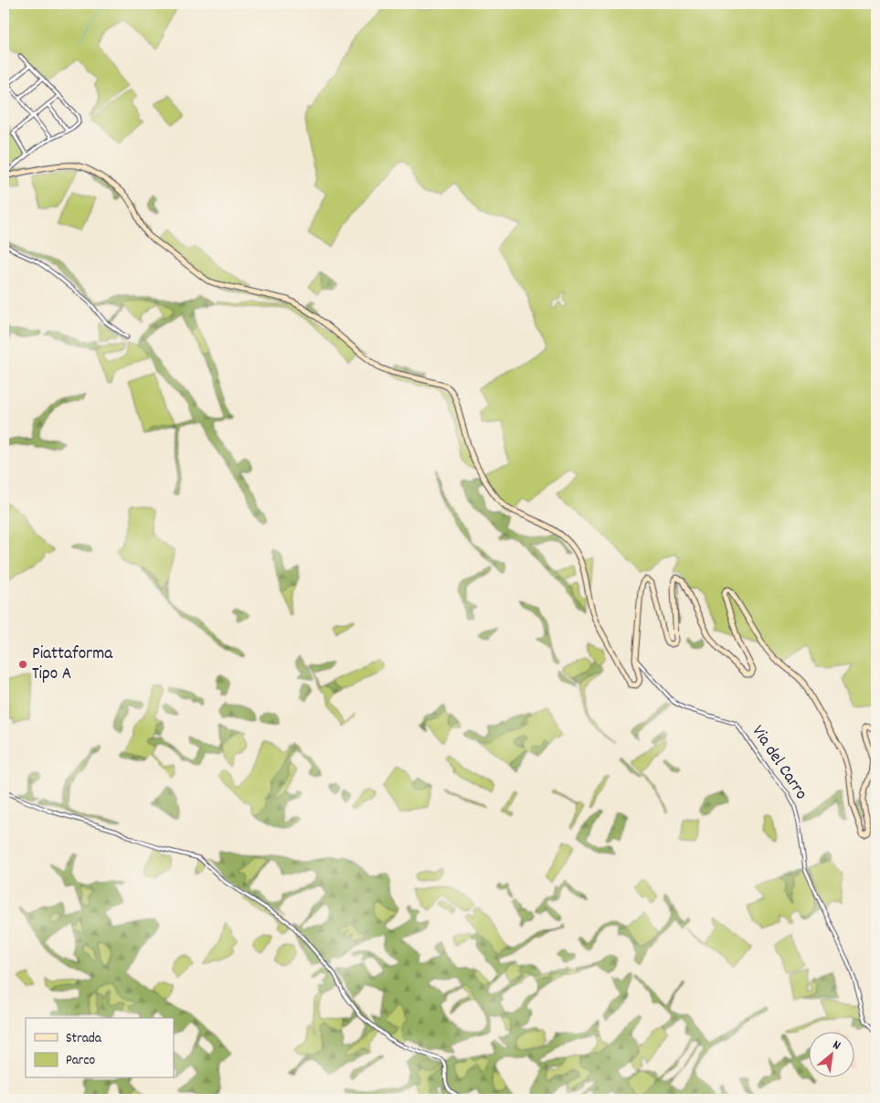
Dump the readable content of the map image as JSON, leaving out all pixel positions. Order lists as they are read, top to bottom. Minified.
{"streets":{"street":["Via del Carro"]},"places":["Piattaforma Tipo A"],"legend":["Strada","Parco"],"north":"top right"}
